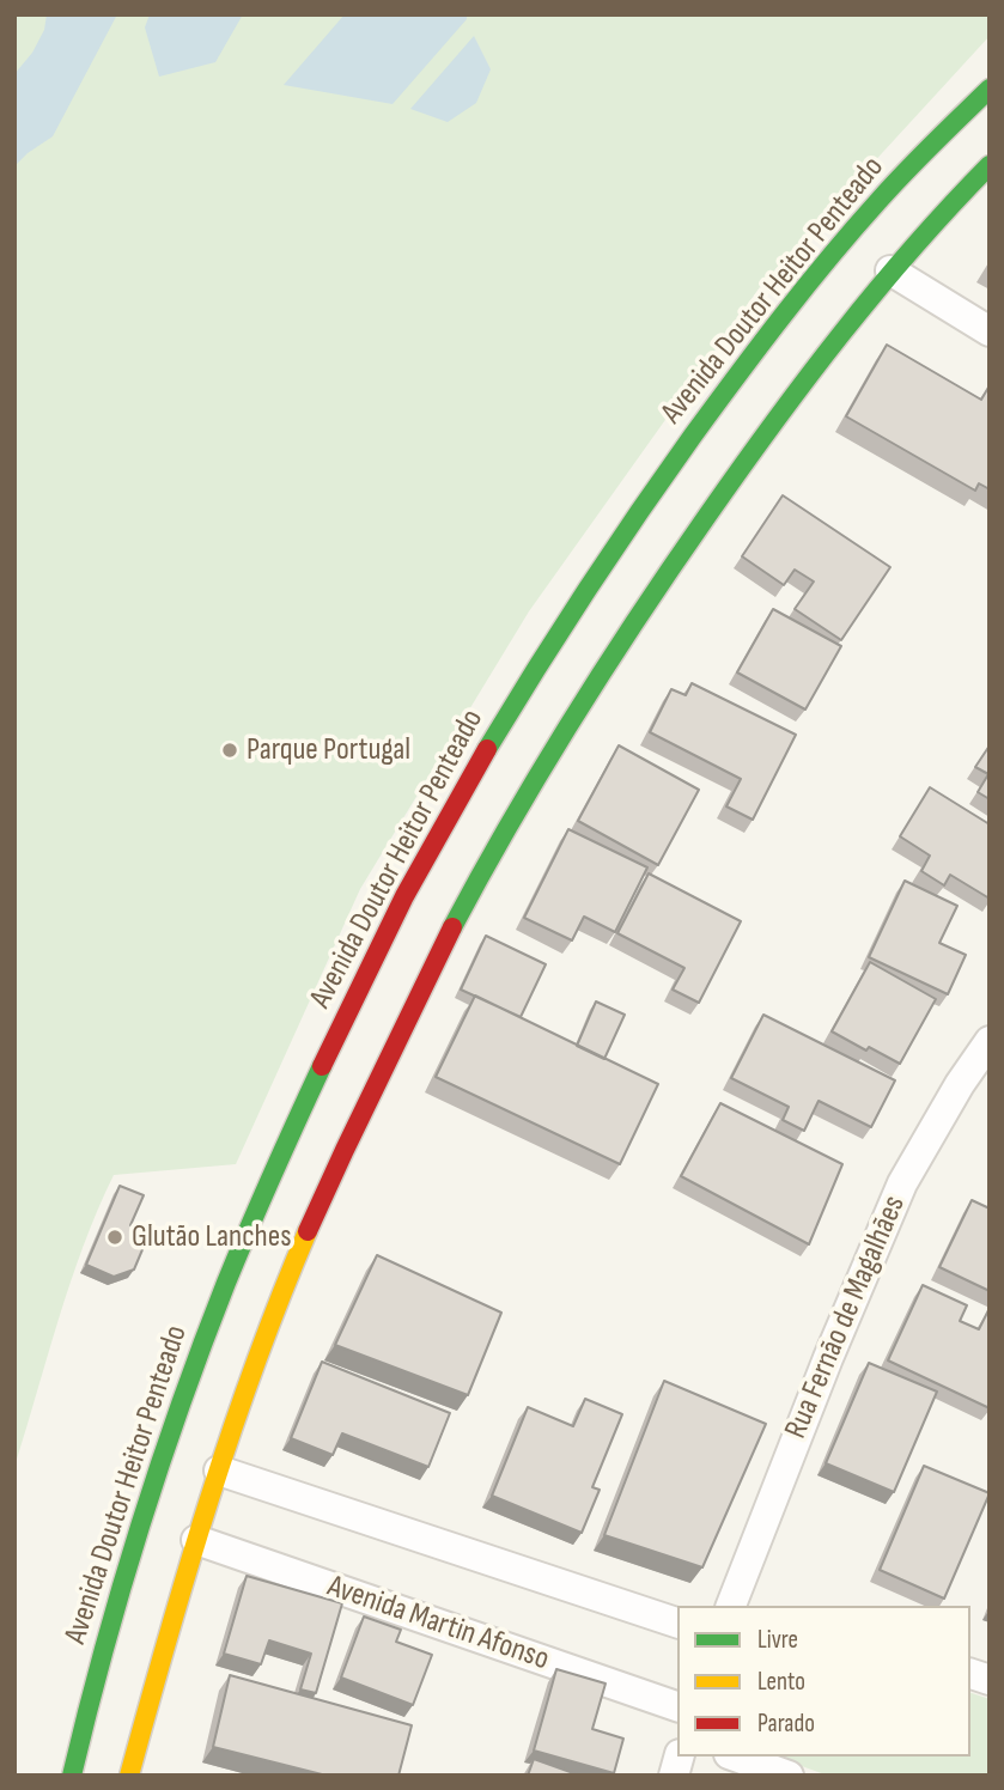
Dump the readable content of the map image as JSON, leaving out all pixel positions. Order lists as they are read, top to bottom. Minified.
{"streets":{"main road":["Avenida Doutor Heitor Penteado"],"street":["Rua Fernão de Magalhães","Avenida Martin Afonso"]},"places":["Parque Portugal","Glutão Lanches"],"legend":["Livre","Lento","Parado"]}
